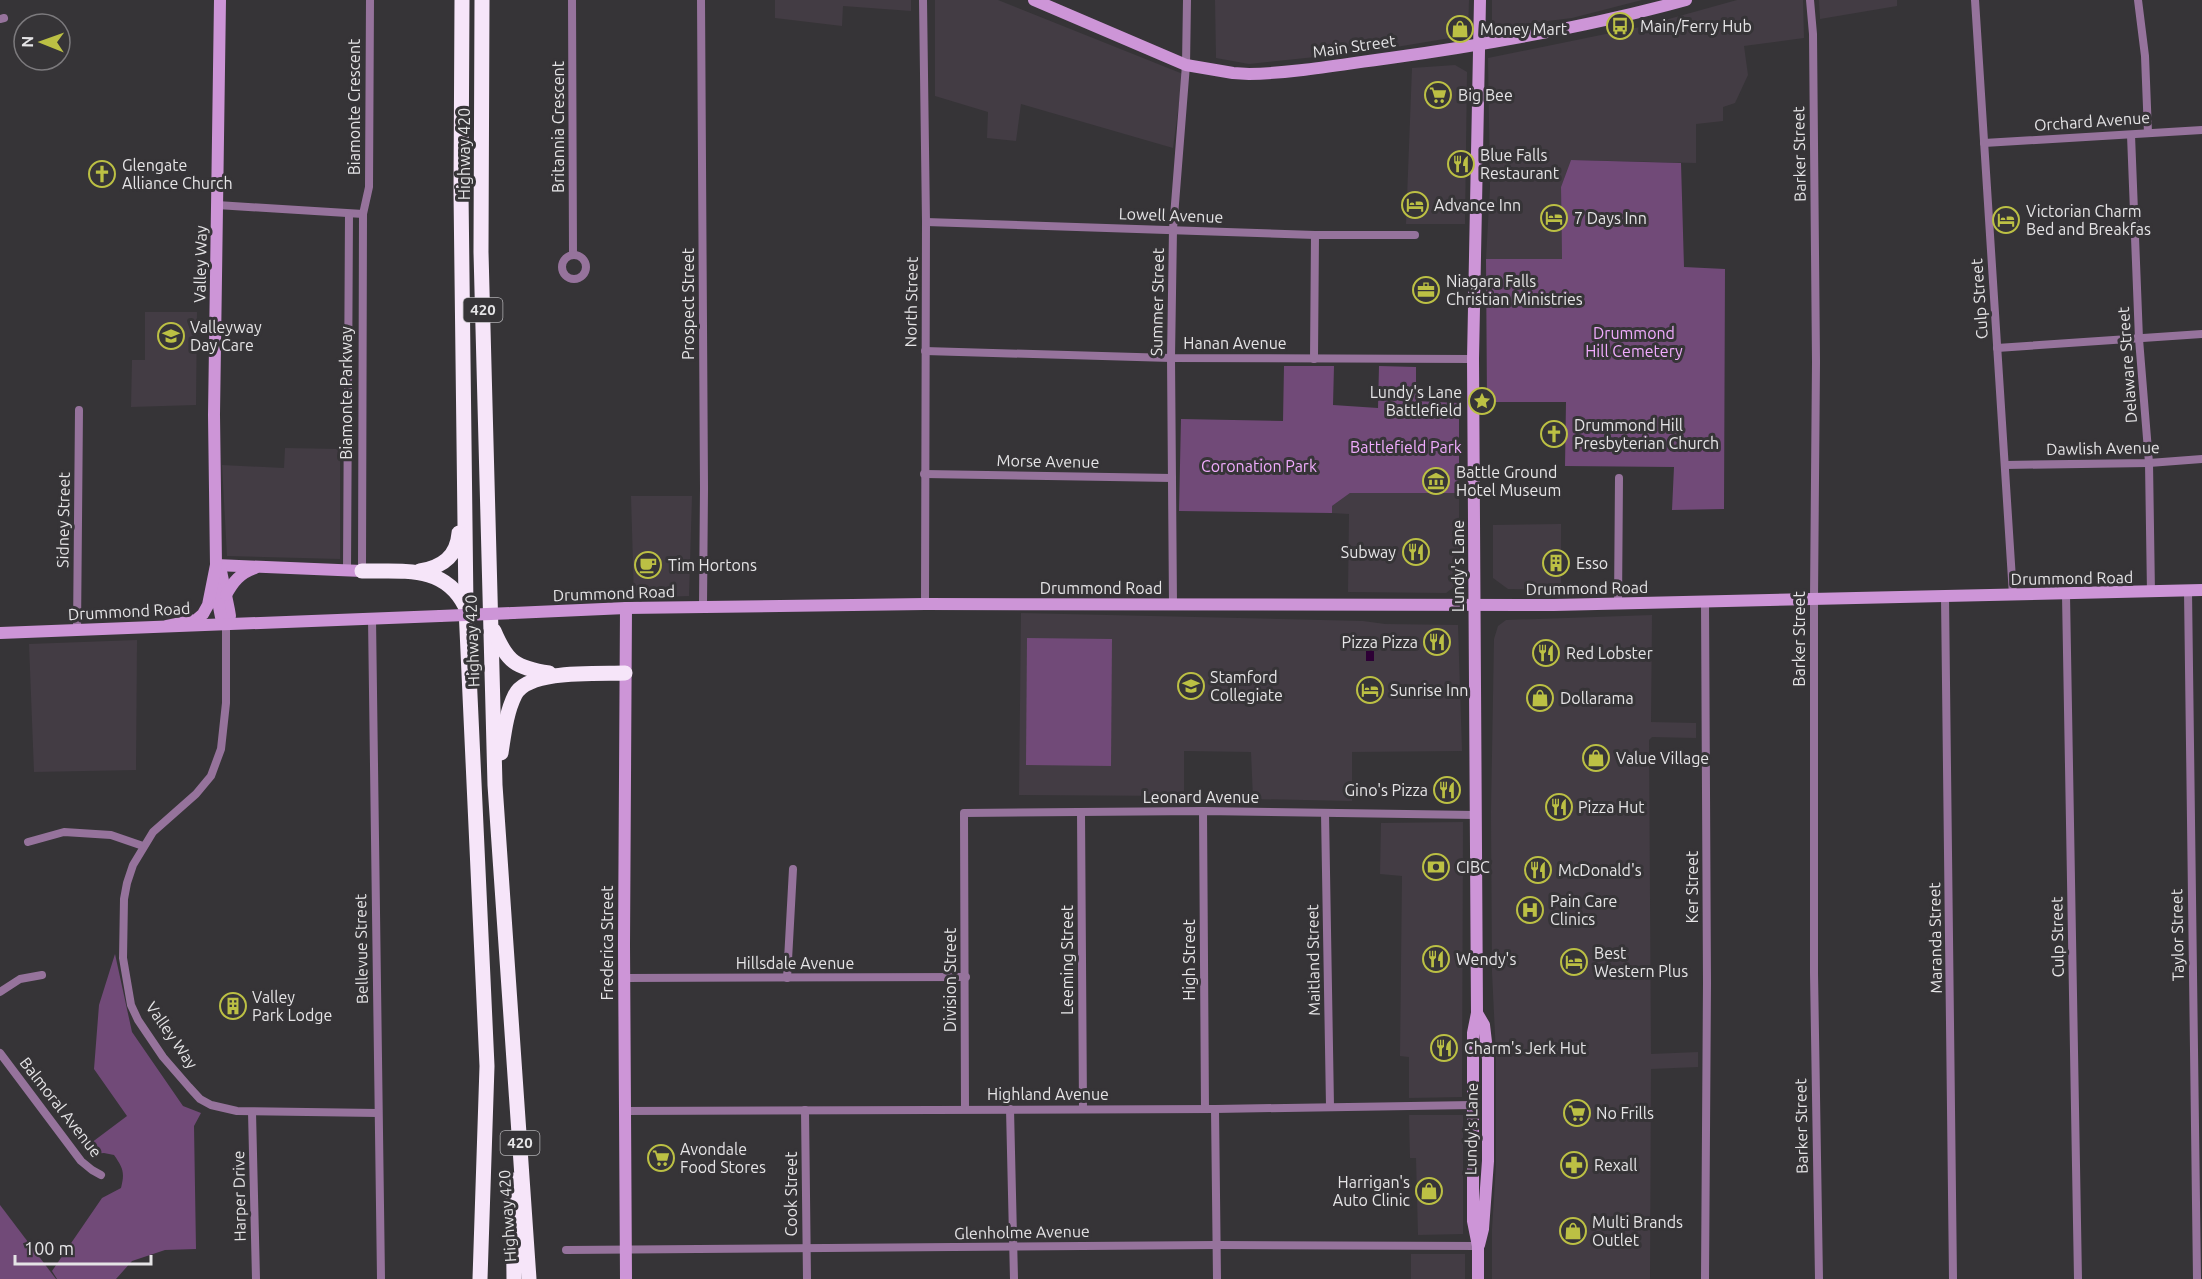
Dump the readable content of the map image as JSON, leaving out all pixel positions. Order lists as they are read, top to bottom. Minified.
{"streets":{"highway":["Highway 420","420"],"main road":["Main Street","Valley Way","Lundy's Lane","Drummond Road","Frederica Street"],"street":["Biamonte Crescent","Orchard Avenue","Britannia Crescent","Barker Street","Lowell Avenue","Culp Street","North Street","Summer Street","Prospect Street","Hanan Avenue","Delaware Street","Biamonte Parkway","Dawlish Avenue","Morse Avenue","Sidney Street","Leonard Avenue","Ker Street","Taylor Street","Maranda Street","Bellevue Street","Leeming Street","High Street","Maitland Street","Hillsdale Avenue","Division Street","Highland Avenue","Balmoral Avenue","Cook Street","Harper Drive","Glenholme Avenue"]},"crossings":[["Main Street","Summer Street"],["Main Street","Lundy's Lane"],["Biamonte Crescent","Biamonte Parkway"],["Orchard Avenue","Culp Street"],["Orchard Avenue","Delaware Street"],["Barker Street","Drummond Road"],["Lowell Avenue","North Street"],["Lowell Avenue","Summer Street"],["Valley Way","Drummond Road"],["Valley Way","Bellevue Street"],["Valley Way","Harper Drive"],["Culp Street","Dawlish Avenue"],["Culp Street","Drummond Road"],["North Street","Hanan Avenue"],["North Street","Morse Avenue"],["North Street","Drummond Road"],["Summer Street","Hanan Avenue"],["Summer Street","Morse Avenue"],["Summer Street","Drummond Road"],["Prospect Street","Drummond Road"],["Hanan Avenue","Lundy's Lane"],["Delaware Street","Dawlish Avenue"],["Delaware Street","Drummond Road"],["Sidney Street","Drummond Road"],["Lundy's Lane","Drummond Road"],["Lundy's Lane","Leonard Avenue"],["Lundy's Lane","Highland Avenue"],["Lundy's Lane","Glenholme Avenue"],["Drummond Road","Ker Street"],["Drummond Road","Taylor Street"],["Drummond Road","Maranda Street"],["Drummond Road","Frederica Street"],["Drummond Road","Bellevue Street"],["Leonard Avenue","Leeming Street"],["Leonard Avenue","High Street"],["Leonard Avenue","Maitland Street"],["Leonard Avenue","Division Street"],["Frederica Street","Hillsdale Avenue"],["Frederica Street","Highland Avenue"],["Frederica Street","Glenholme Avenue"],["Leeming Street","Highland Avenue"],["High Street","Highland Avenue"],["Maitland Street","Highland Avenue"],["Hillsdale Avenue","Division Street"],["Division Street","Highland Avenue"],["Highland Avenue","Cook Street"],["Cook Street","Glenholme Avenue"]],"parks":["Drummond Hill Cemetery","Battlefield Park","Coronation Park"],"places":{"bus stop":["Main/Ferry Hub"],"shop":["Money Mart","Dollarama","Value Village","Harrigan's Auto Clinic","Multi Brands Outlet"],"supermarket":["Big Bee","No Frills","Avondale Food Stores"],"restaurant":["Blue Falls Restaurant","Subway","Pizza Pizza","Red Lobster","Gino's Pizza","Pizza Hut","McDonald's","Wendy's","Charm's Jerk Hut"],"church":["Glengate Alliance Church","Drummond Hill Presbyterian Church"],"hotel":["Advance Inn","7 Days Inn","Victorian Charm Bed and Breakfas","Sunrise Inn","Best Western Plus"],"office":["Niagara Falls Christian Ministries"],"school or university":["Valleyway Day Care","Stamford Collegiate"],"place":["Lundy's Lane Battlefield"],"museum":["Battle Ground Hotel Museum"],"building":["Esso","Valley Park Lodge"],"cafe":["Tim Hortons"],"bank":["CIBC"],"hospital":["Pain Care Clinics"],"pharmacy":["Rexall"]},"scale_bar":"100 m","north":"left"}
